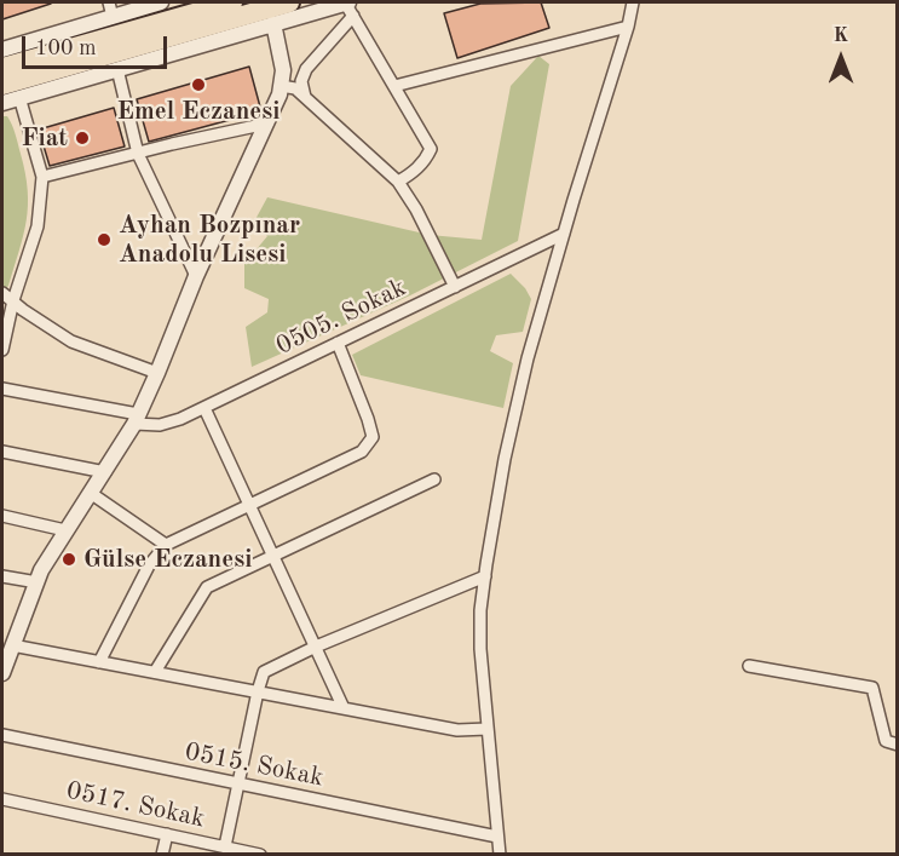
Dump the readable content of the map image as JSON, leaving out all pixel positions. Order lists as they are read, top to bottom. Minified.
{"streets":{"street":["0505. Sokak","0515. Sokak","0517. Sokak"]},"places":["Emel Eczanesi","Fiat","Ayhan Bozpınar Anadolu Lisesi","Gülse Eczanesi"],"scale_bar":"100 m","north":"top"}
